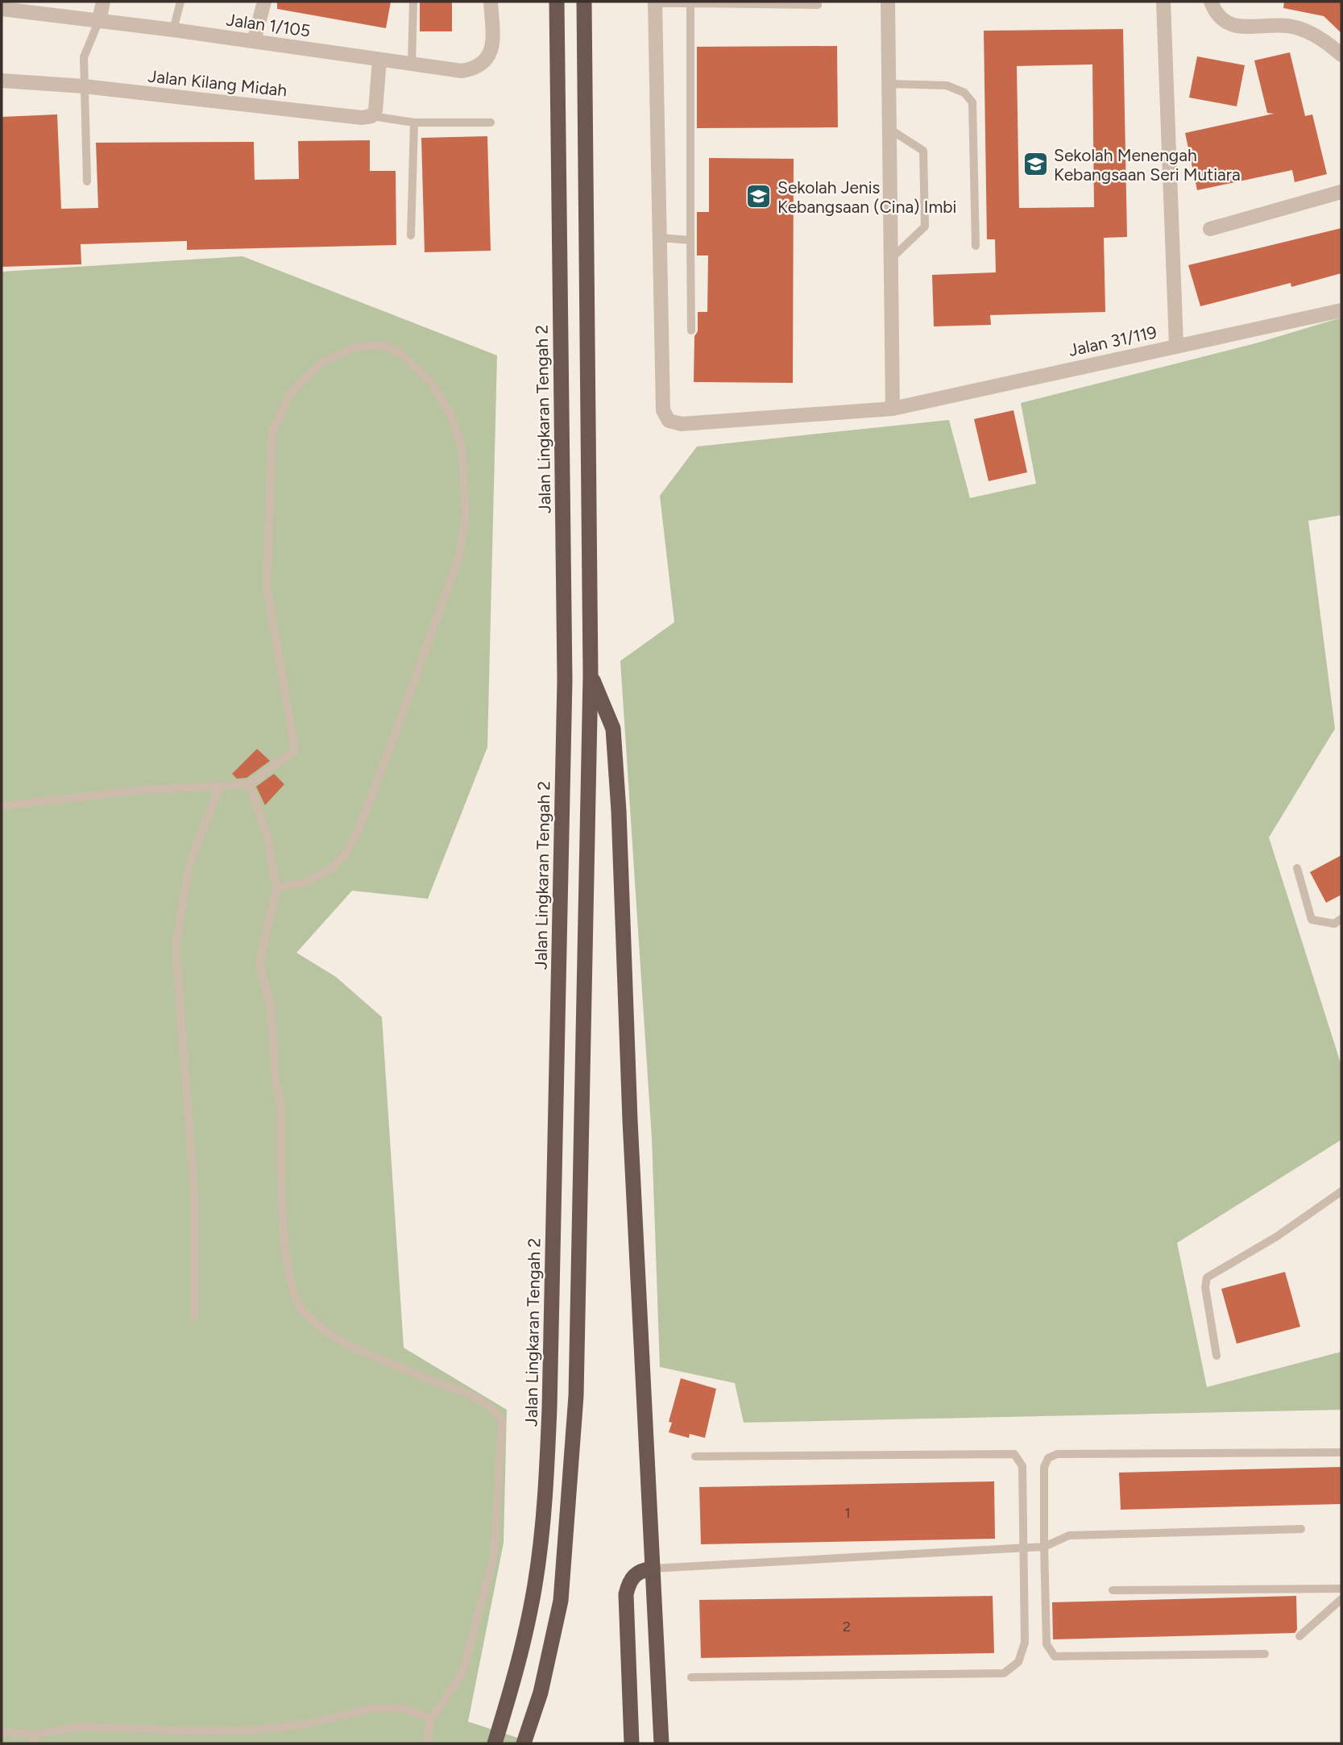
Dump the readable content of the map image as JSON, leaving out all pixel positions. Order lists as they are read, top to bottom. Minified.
{"streets":{"highway":["Jalan Lingkaran Tengah 2"],"street":["Jalan 1/105","Jalan Kilang Midah","Jalan 31/119"]},"places":{"school or university":["Sekolah Menengah Kebangsaan Seri Mutiara","Sekolah Jenis Kebangsaan (Cina) Imbi"]},"house_numbers":["1","2"]}
